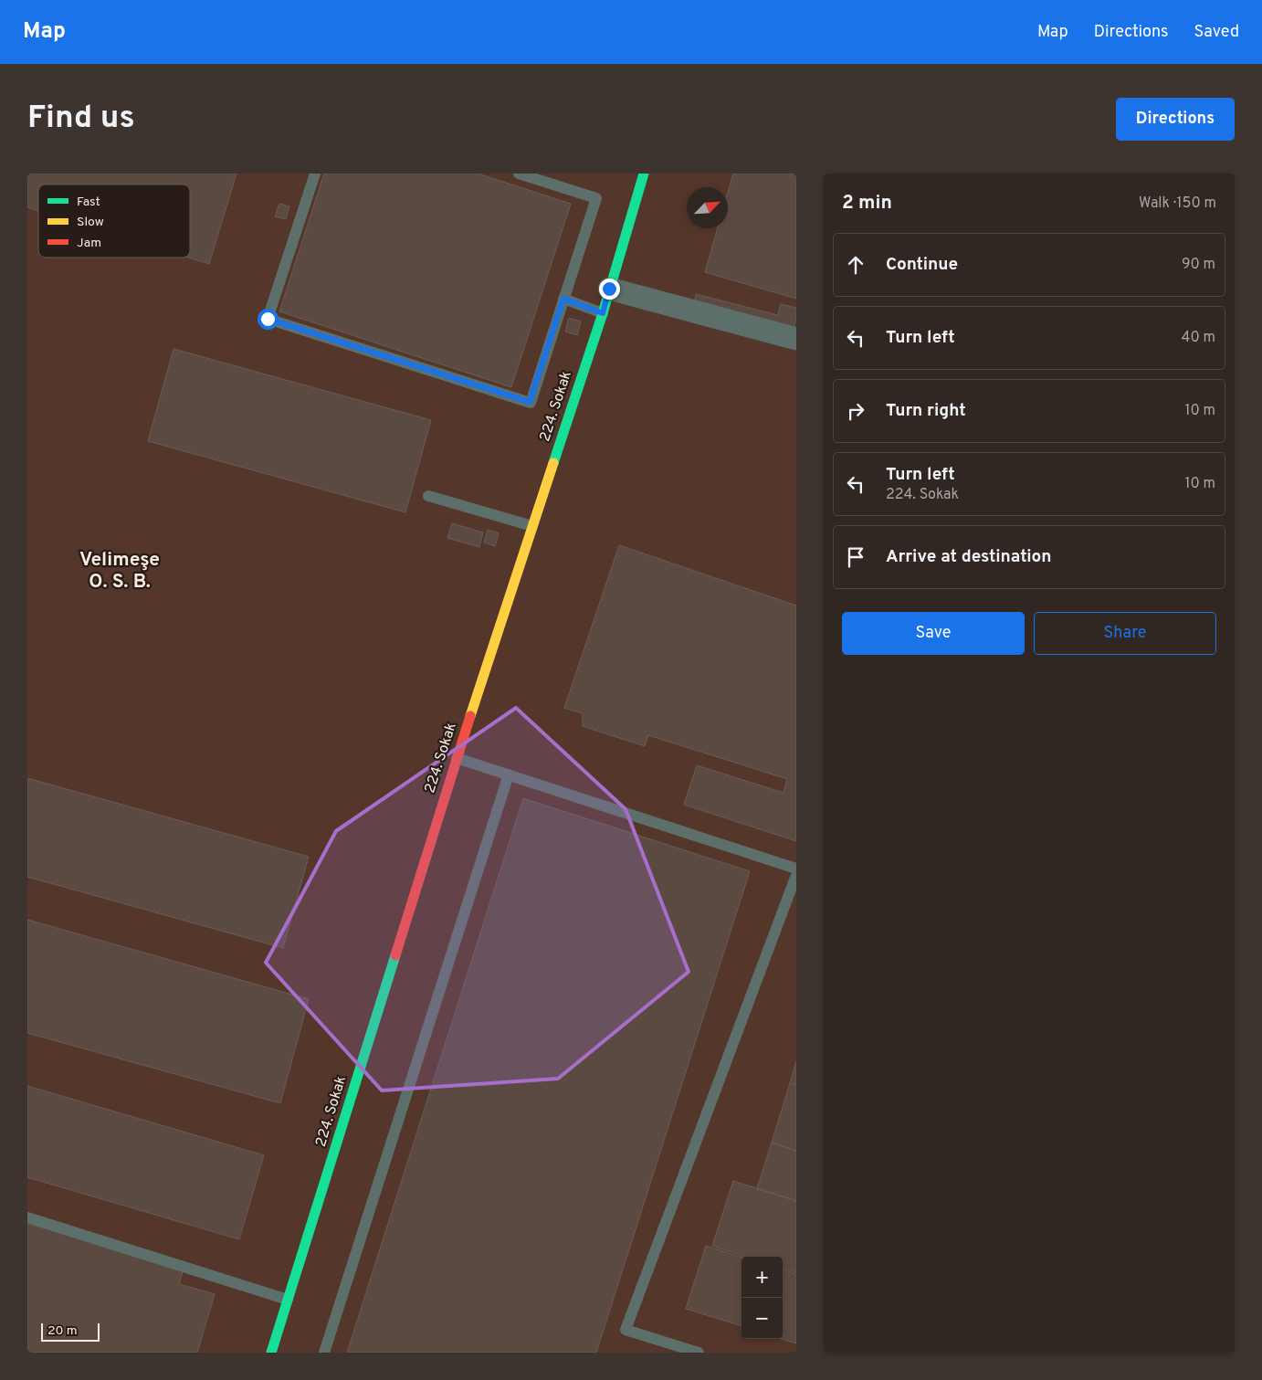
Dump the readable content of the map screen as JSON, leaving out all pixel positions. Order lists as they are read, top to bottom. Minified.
{"streets":{"street":["224. Sokak"]},"districts":["Velimeşe O. S. B."],"legend":["Fast","Slow","Jam"],"scale_bar":"20 m","north":"top right","page":{"header":"Map","nav":["Map","Directions","Saved"],"buttons":["Directions",["Save","Share"]],"title":"Find us","heading":["2 min","Walk · 150 m"],"list":[["Continue","90 m"],["Turn left","40 m"],["Turn right","10 m"],["Turn left","224. Sokak","10 m"],"Arrive at destination"],"map_buttons":["+","−"],"scale":"20 m"}}
